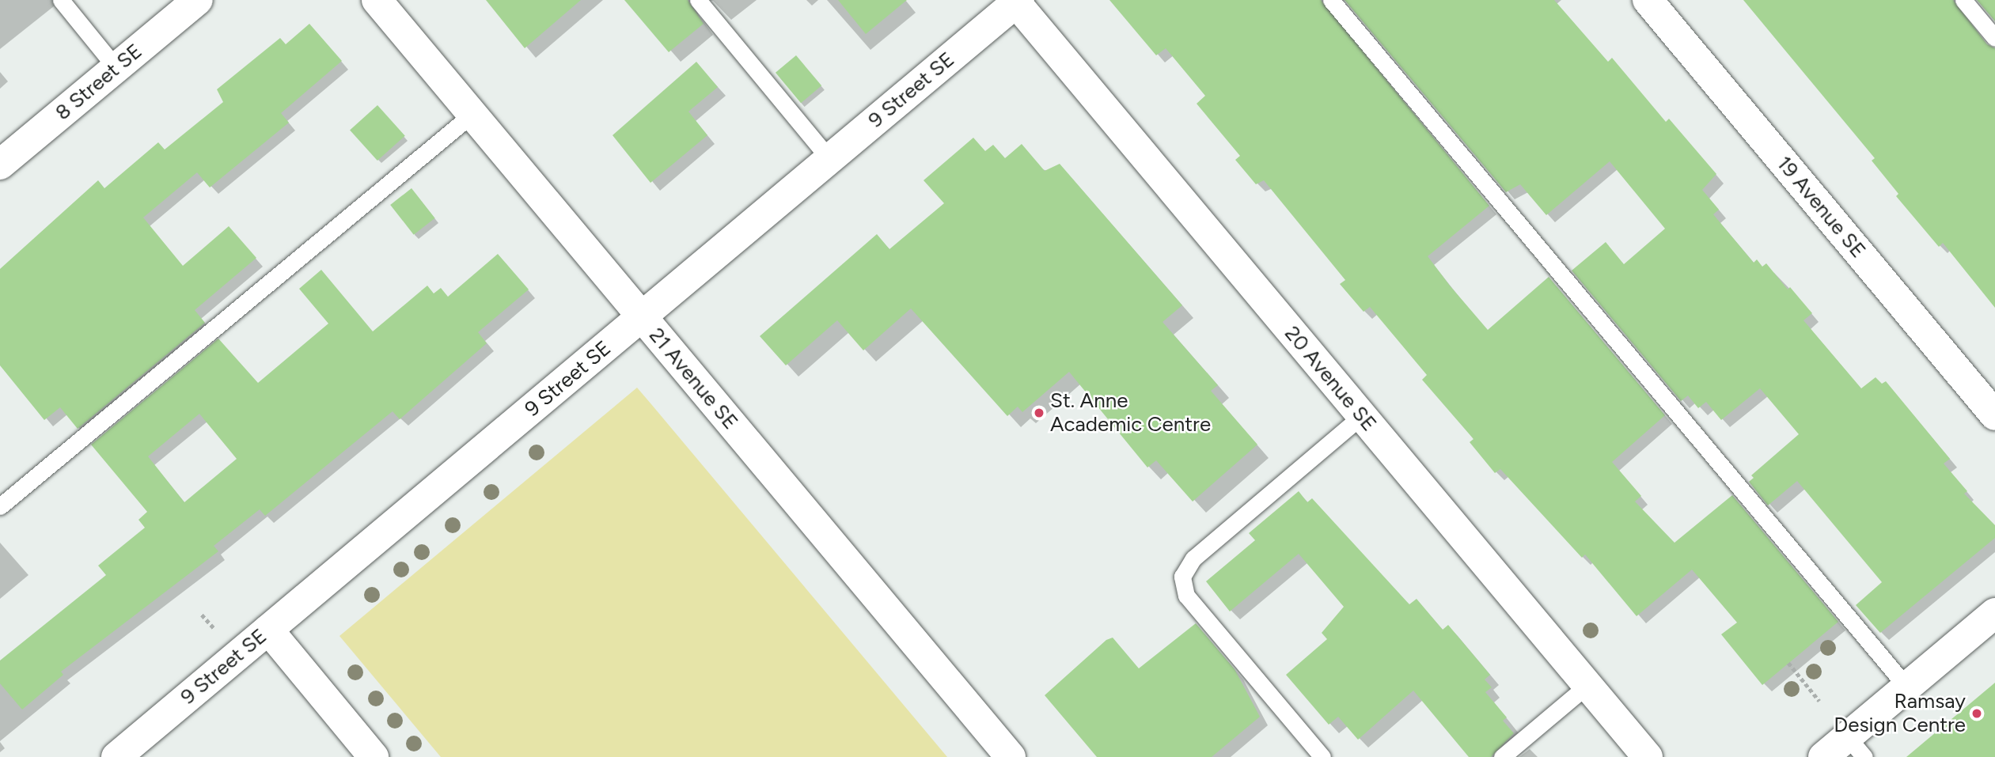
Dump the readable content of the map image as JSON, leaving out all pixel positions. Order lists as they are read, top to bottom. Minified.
{"streets":{"street":["8 Street SE","9 Street SE","19 Avenue SE","21 Avenue SE","20 Avenue SE"]},"crossings":[["9 Street SE","21 Avenue SE"],["9 Street SE","20 Avenue SE"]],"places":["St. Anne Academic Centre","Ramsay Design Centre"]}
